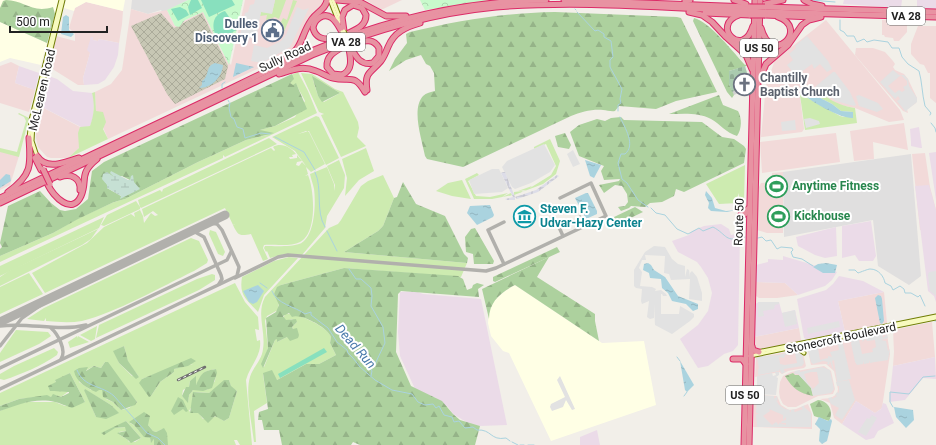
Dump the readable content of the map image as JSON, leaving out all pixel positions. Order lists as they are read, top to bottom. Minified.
{"streets":{"highway":["VA 28","US 50","Sully Road","Route 50"],"main road":["McLearen Road","Stonecroft Boulevard"]},"crossings":[["Sully Road","Route 50"],["Route 50","Stonecroft Boulevard"]],"water":["Dead Run"],"places":{"public building":["Dulles Discovery 1"],"church":["Chantilly Baptist Church"],"sports":["Anytime Fitness","Kickhouse"],"museum":["Steven F. Udvar-Hazy Center"]},"scale_bar":"500 m"}
